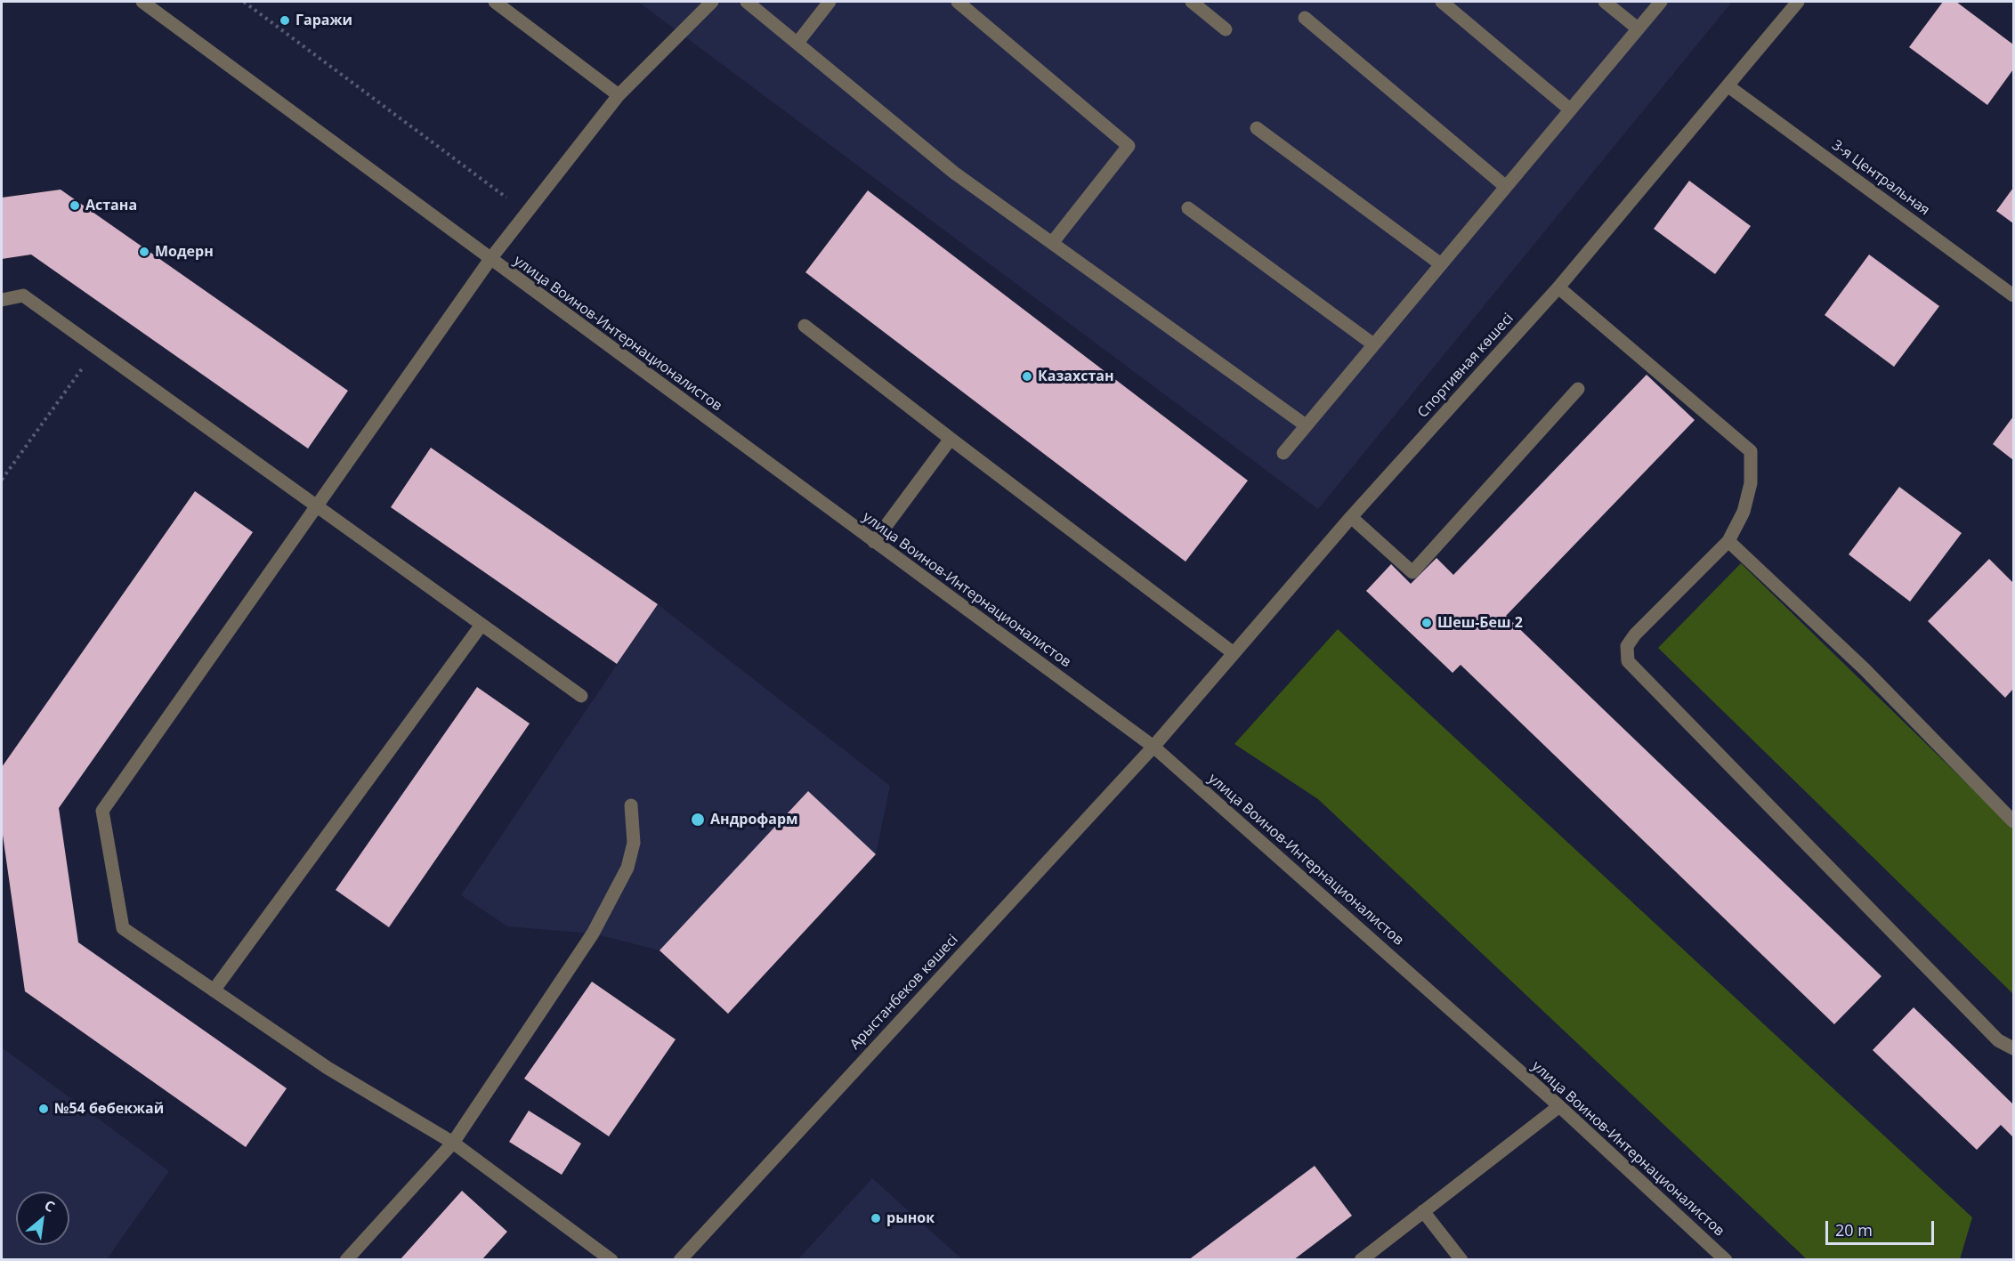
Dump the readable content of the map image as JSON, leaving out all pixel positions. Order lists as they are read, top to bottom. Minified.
{"streets":{"street":["3-я Центральная","улица Воинов-Интернационалистов","Спортивная көшесі","Арыстанбеков көшесі"]},"crossings":[["3-я Центральная","Спортивная көшесі"],["улица Воинов-Интернационалистов","Спортивная көшесі"],["улица Воинов-Интернационалистов","Арыстанбеков көшесі"],["Спортивная көшесі","Арыстанбеков көшесі"]],"places":["Гаражи","Астана","Модерн","Казахстан","Шеш-Беш 2","Андрофарм","№54 бөбекжай","рынок"],"scale_bar":"20 m","north":"top right"}
